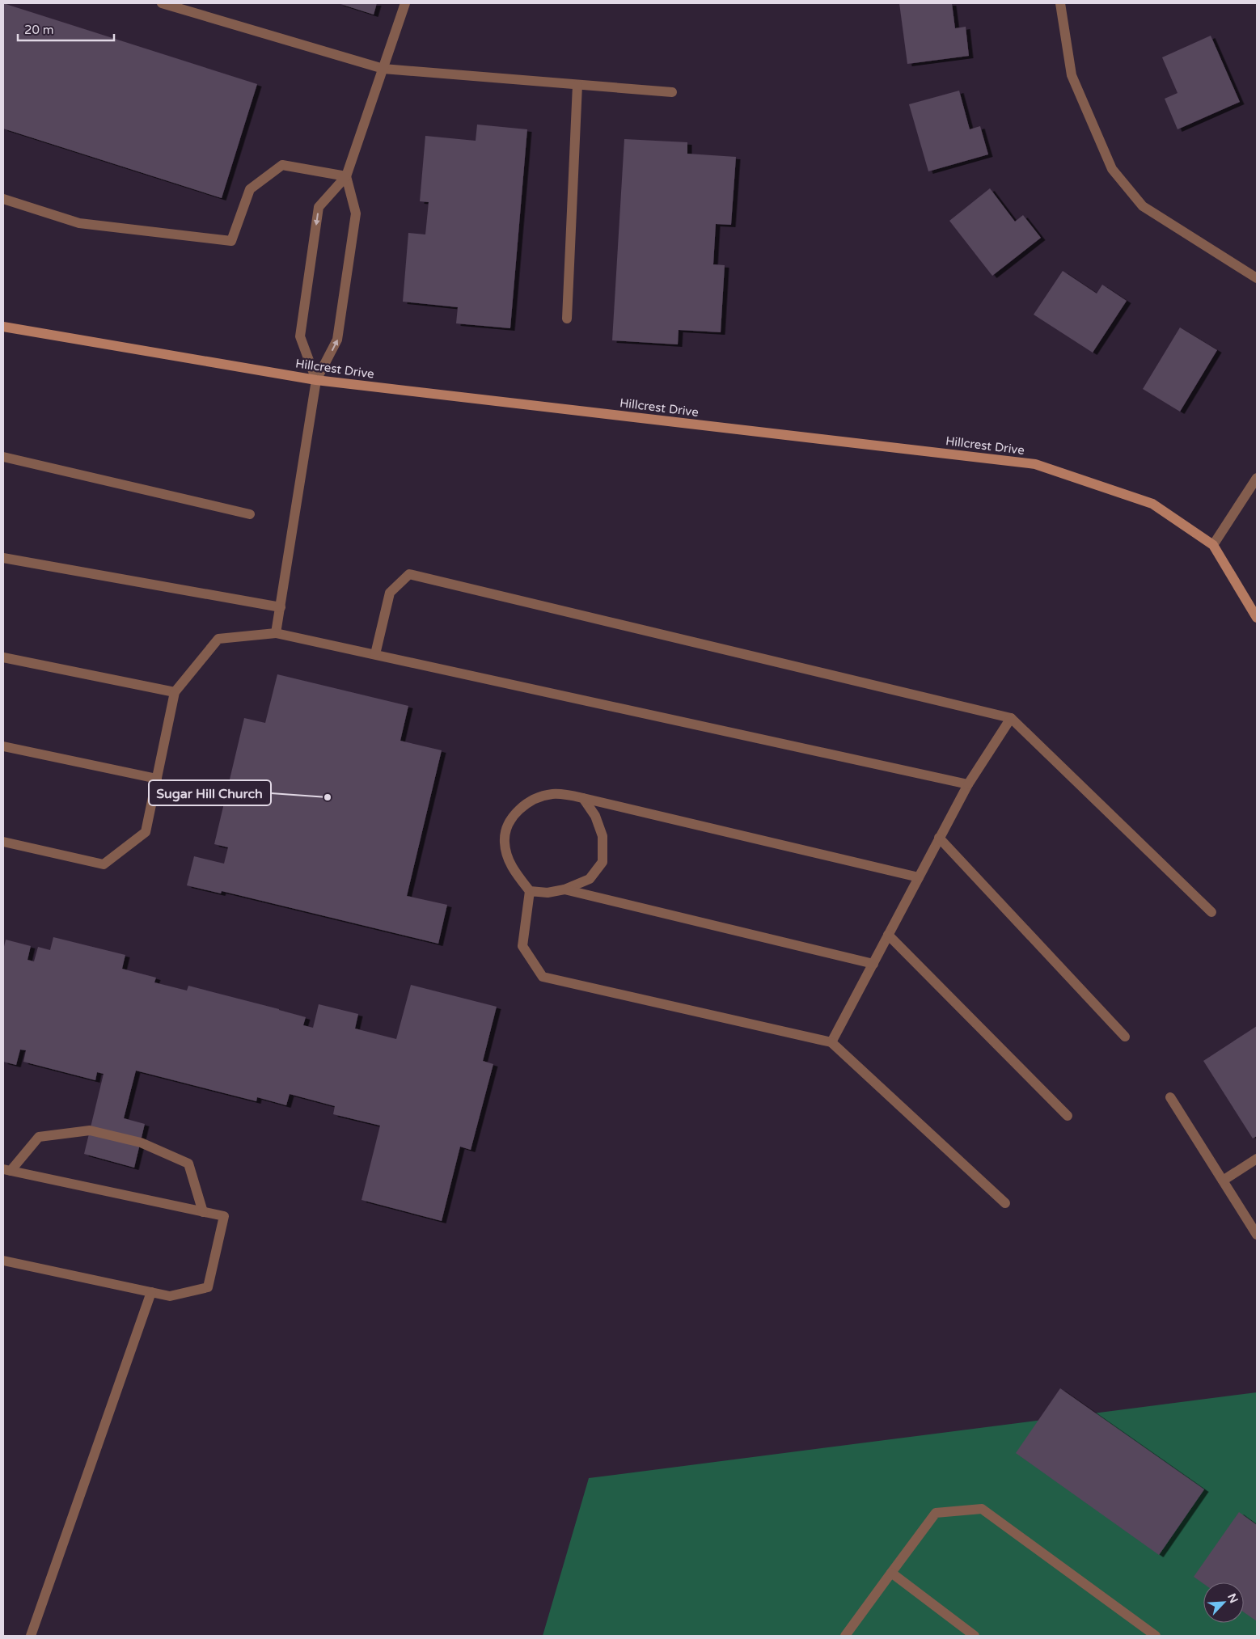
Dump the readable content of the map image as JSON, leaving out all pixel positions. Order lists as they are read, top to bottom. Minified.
{"streets":{"street":["Hillcrest Drive"]},"places":["Sugar Hill Church"],"scale_bar":"20 m","north":"top right"}
